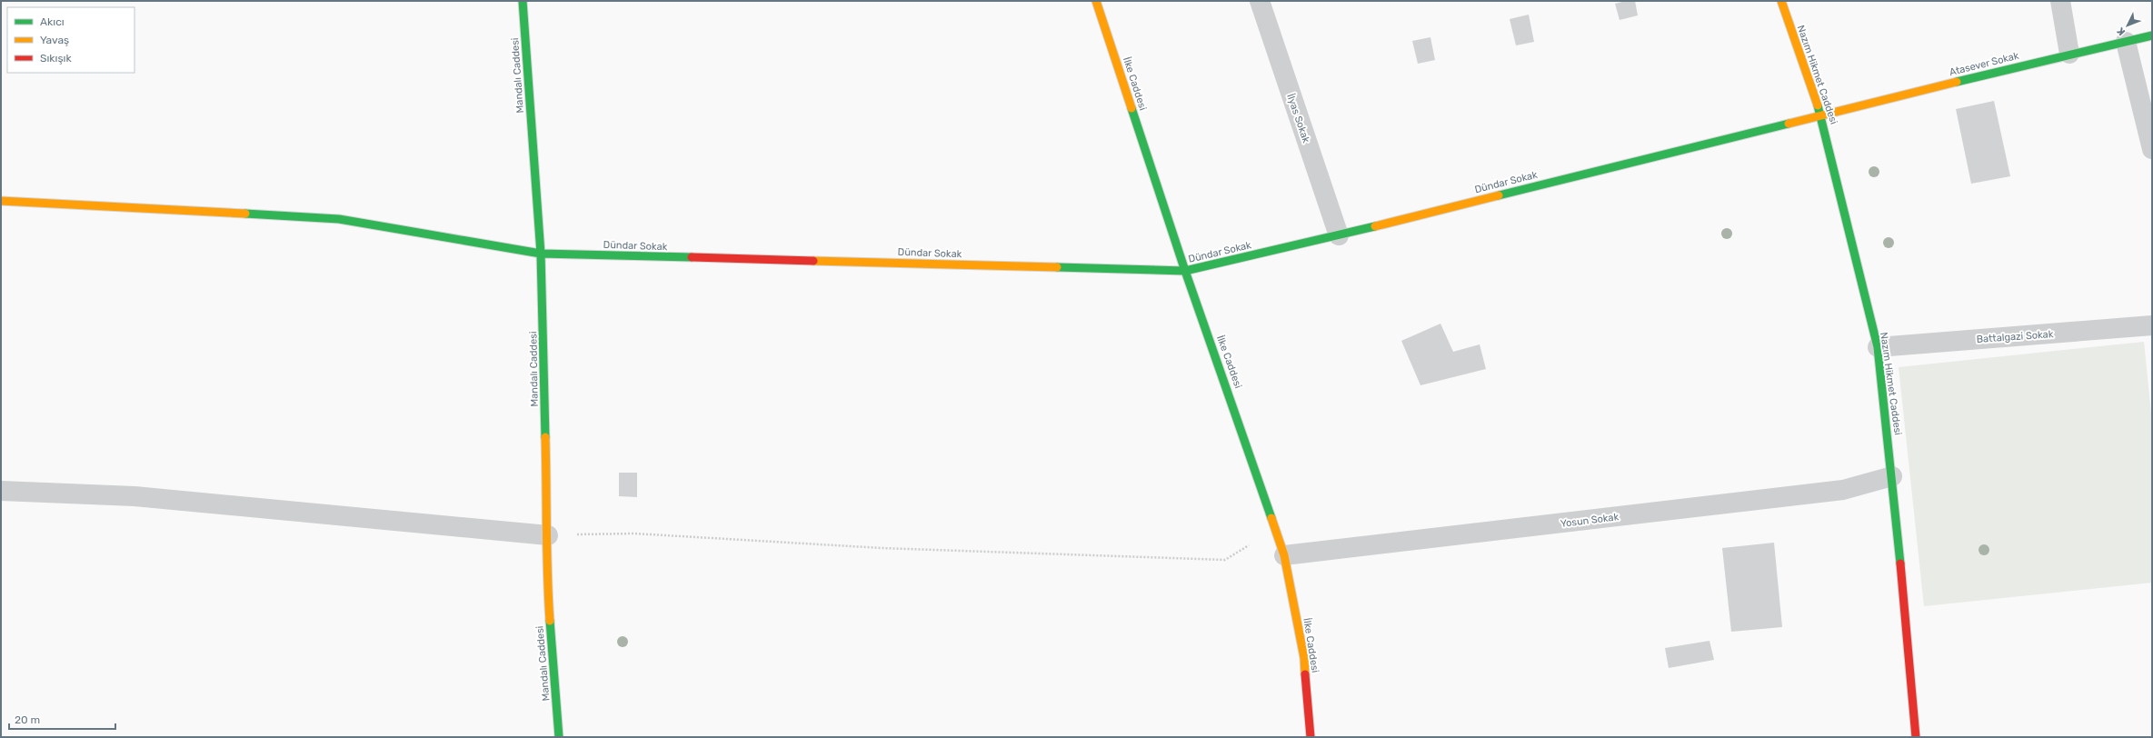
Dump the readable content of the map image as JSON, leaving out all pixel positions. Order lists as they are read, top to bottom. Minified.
{"streets":{"street":["Atasever Sokak","Nazım Hikmet Caddesi","Mandalı Caddesi","İlke Caddesi","İlyas Sokak","Dündar Sokak","Battalgazi Sokak","Yosun Sokak"]},"crossings":[["Atasever Sokak","Nazım Hikmet Caddesi"],["Atasever Sokak","Dündar Sokak"],["Nazım Hikmet Caddesi","Dündar Sokak"],["Nazım Hikmet Caddesi","Battalgazi Sokak"],["Nazım Hikmet Caddesi","Yosun Sokak"],["Mandalı Caddesi","Dündar Sokak"],["İlke Caddesi","Dündar Sokak"],["İlke Caddesi","Yosun Sokak"],["İlyas Sokak","Dündar Sokak"]],"legend":["Akıcı","Yavaş","Sıkışık"],"scale_bar":"20 m","north":"bottom left"}
